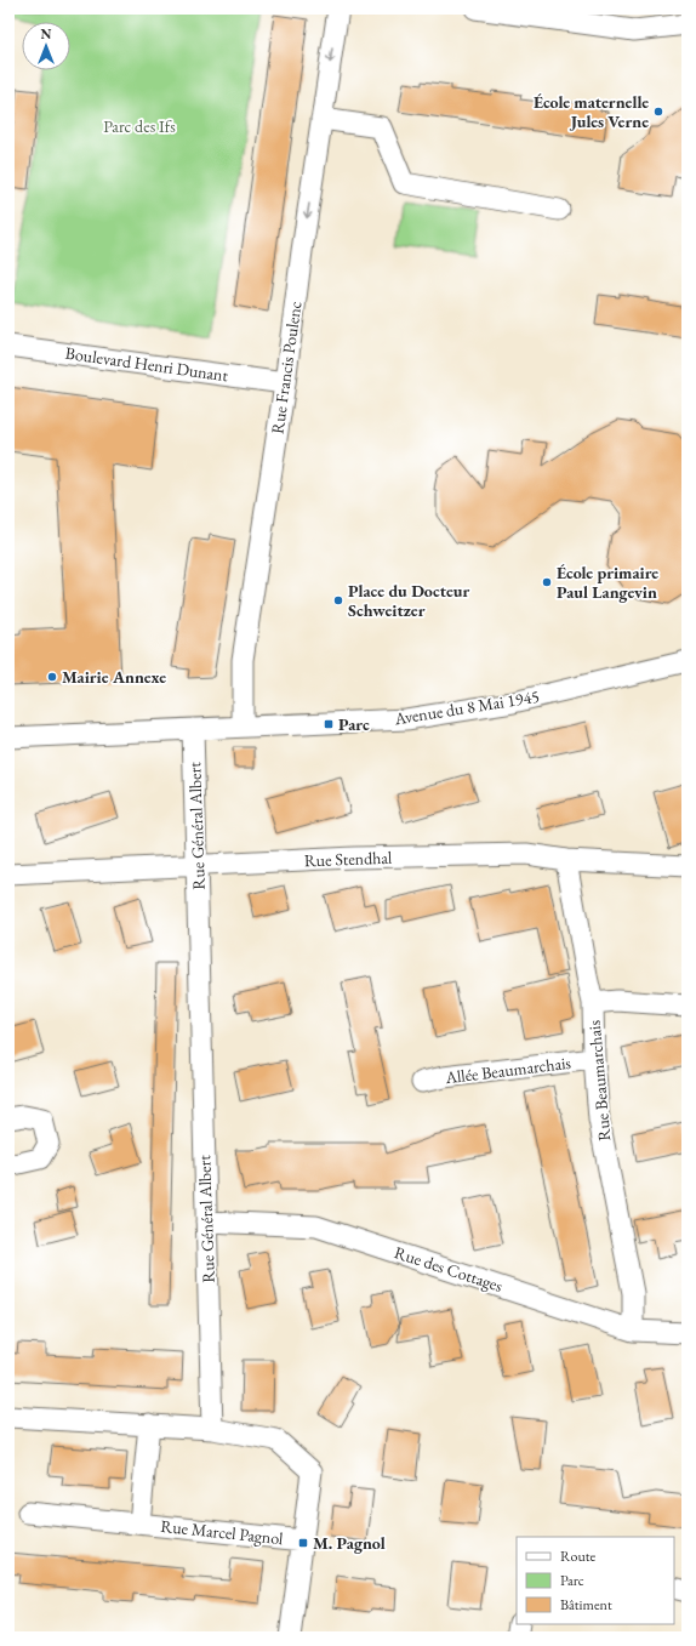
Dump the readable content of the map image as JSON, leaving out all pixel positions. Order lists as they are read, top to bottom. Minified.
{"streets":{"street":["Boulevard Henri Dunant","Rue Francis Poulenc","Avenue du 8 Mai 1945","Rue Général Albert","Rue Stendhal","Allée Beaumarchais","Rue Beaumarchais","Rue des Cottages","Rue Marcel Pagnol"]},"crossings":[["Boulevard Henri Dunant","Rue Francis Poulenc"],["Rue Francis Poulenc","Avenue du 8 Mai 1945"],["Avenue du 8 Mai 1945","Rue Général Albert"],["Rue Général Albert","Rue Stendhal"],["Rue Général Albert","Rue des Cottages"],["Rue Stendhal","Rue Beaumarchais"],["Allée Beaumarchais","Rue Beaumarchais"],["Rue Beaumarchais","Rue des Cottages"]],"one_way":["Rue Francis Poulenc"],"parks":["Parc des Ifs"],"places":{"other":["École maternelle Jules Verne","École primaire Paul Langevin","Place du Docteur Schweitzer","Mairie Annexe"],"transit":["Parc","M. Pagnol"]},"legend":["Route","Parc","Bâtiment"],"north":"top"}
